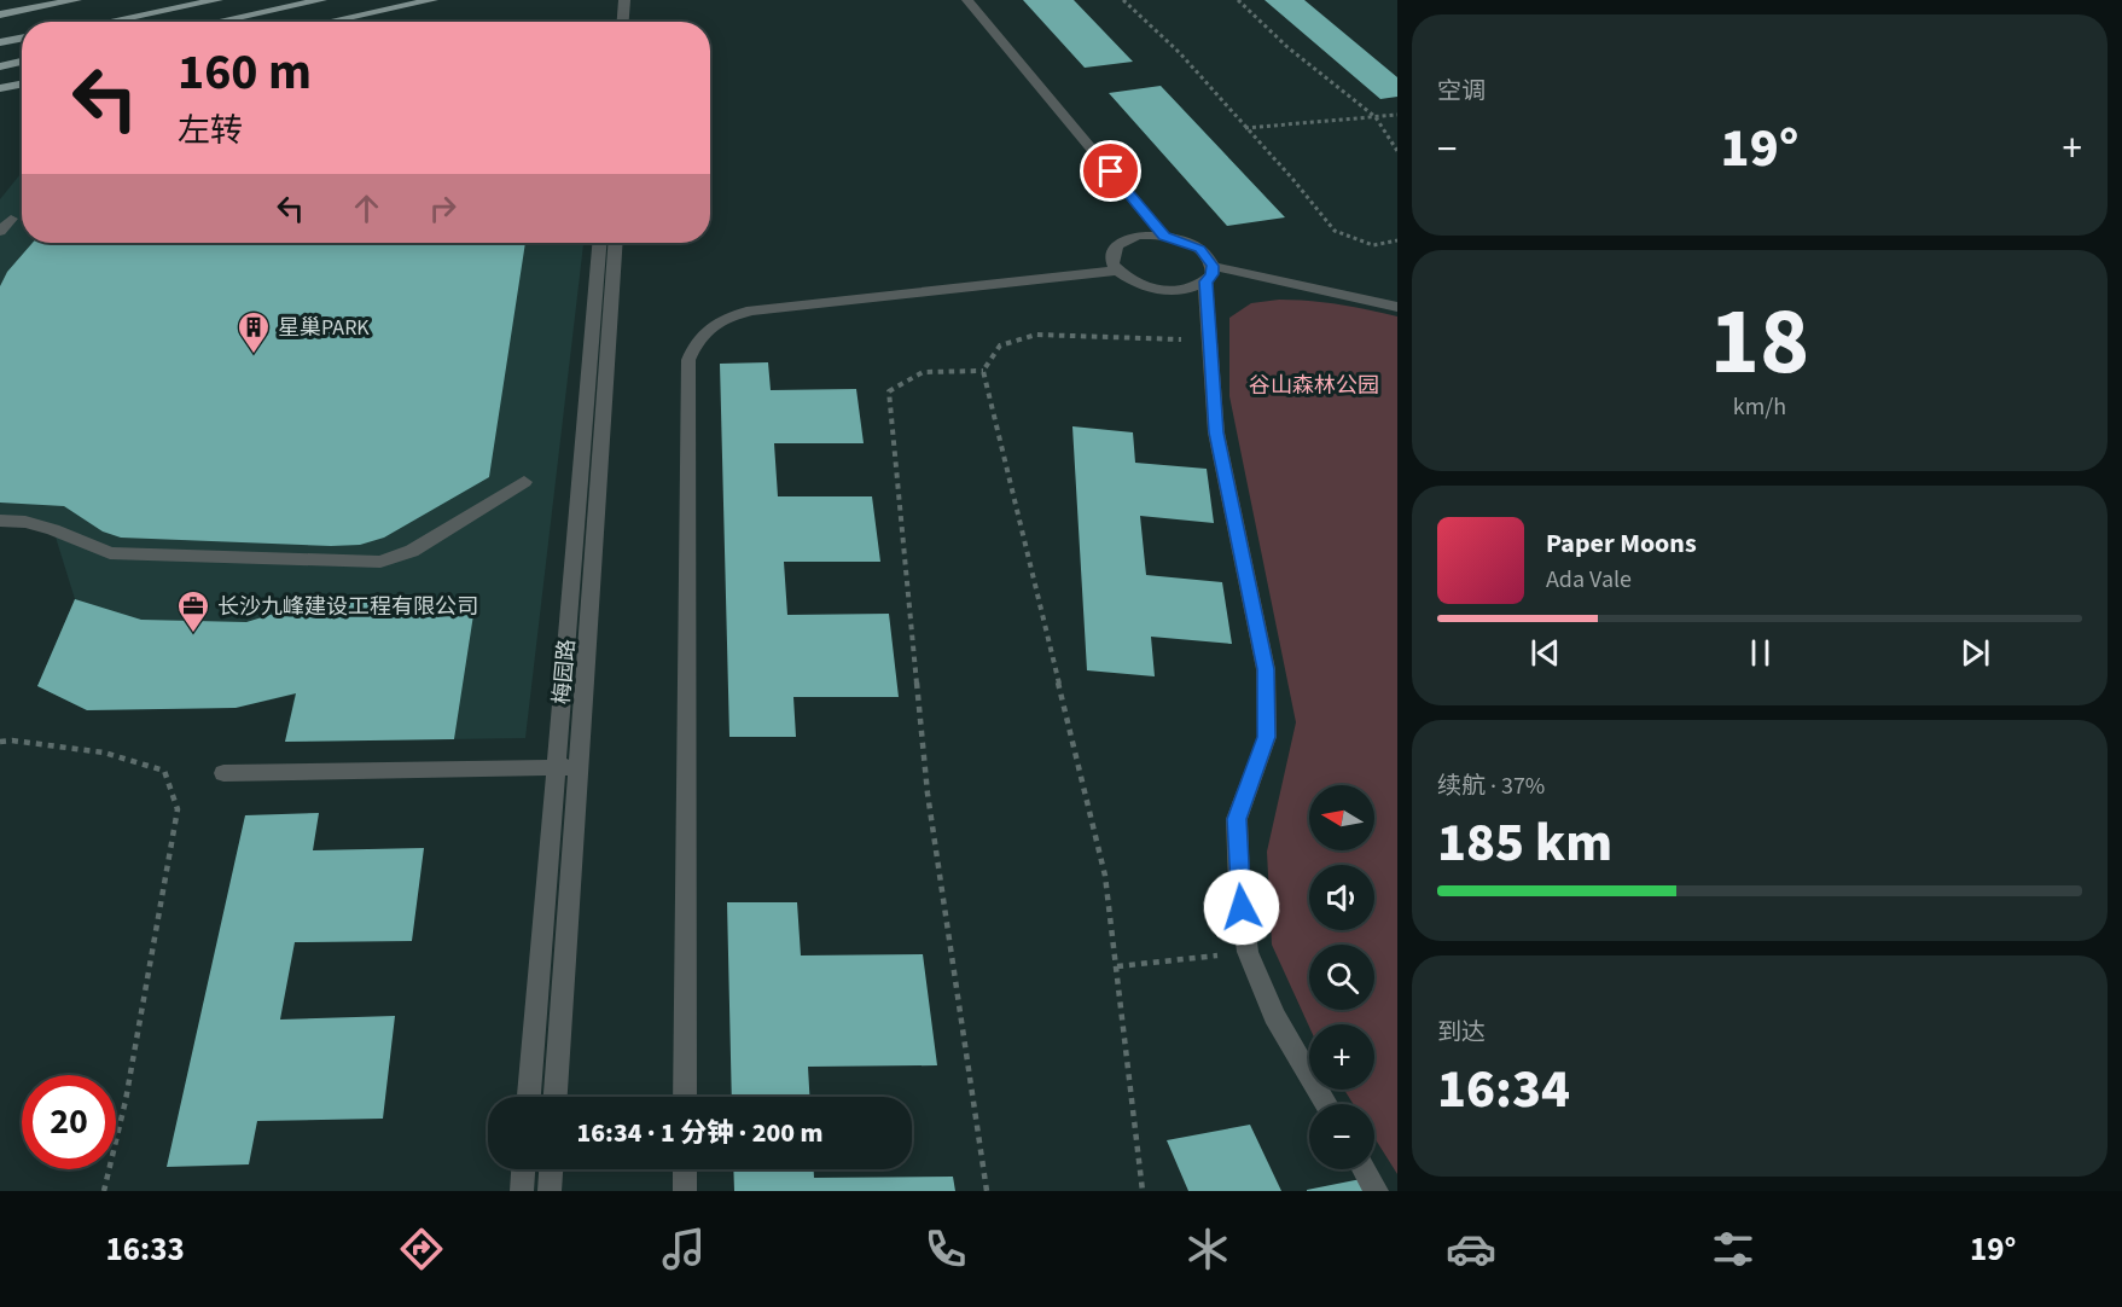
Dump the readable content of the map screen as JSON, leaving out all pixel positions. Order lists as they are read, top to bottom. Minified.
{"streets":{"street":["梅园路"]},"parks":["谷山森林公园"],"places":{"building":["星巢PARK"],"office":["长沙九峰建设工程有限公司"]},"north":"left","page":{"tile":["空调",["18","km/h"],["续航 · 37%","185 km"],["到达","16:34"]],"turn":["160 m","左转"],"heat":["−","19°","+"],"song":["Paper Moons","Ada Vale"],"map_buttons":["+","−"],"limit":"20","trip":"16:34 · 1 分钟 · 200 m","tabs":["16:33","19°"]}}
